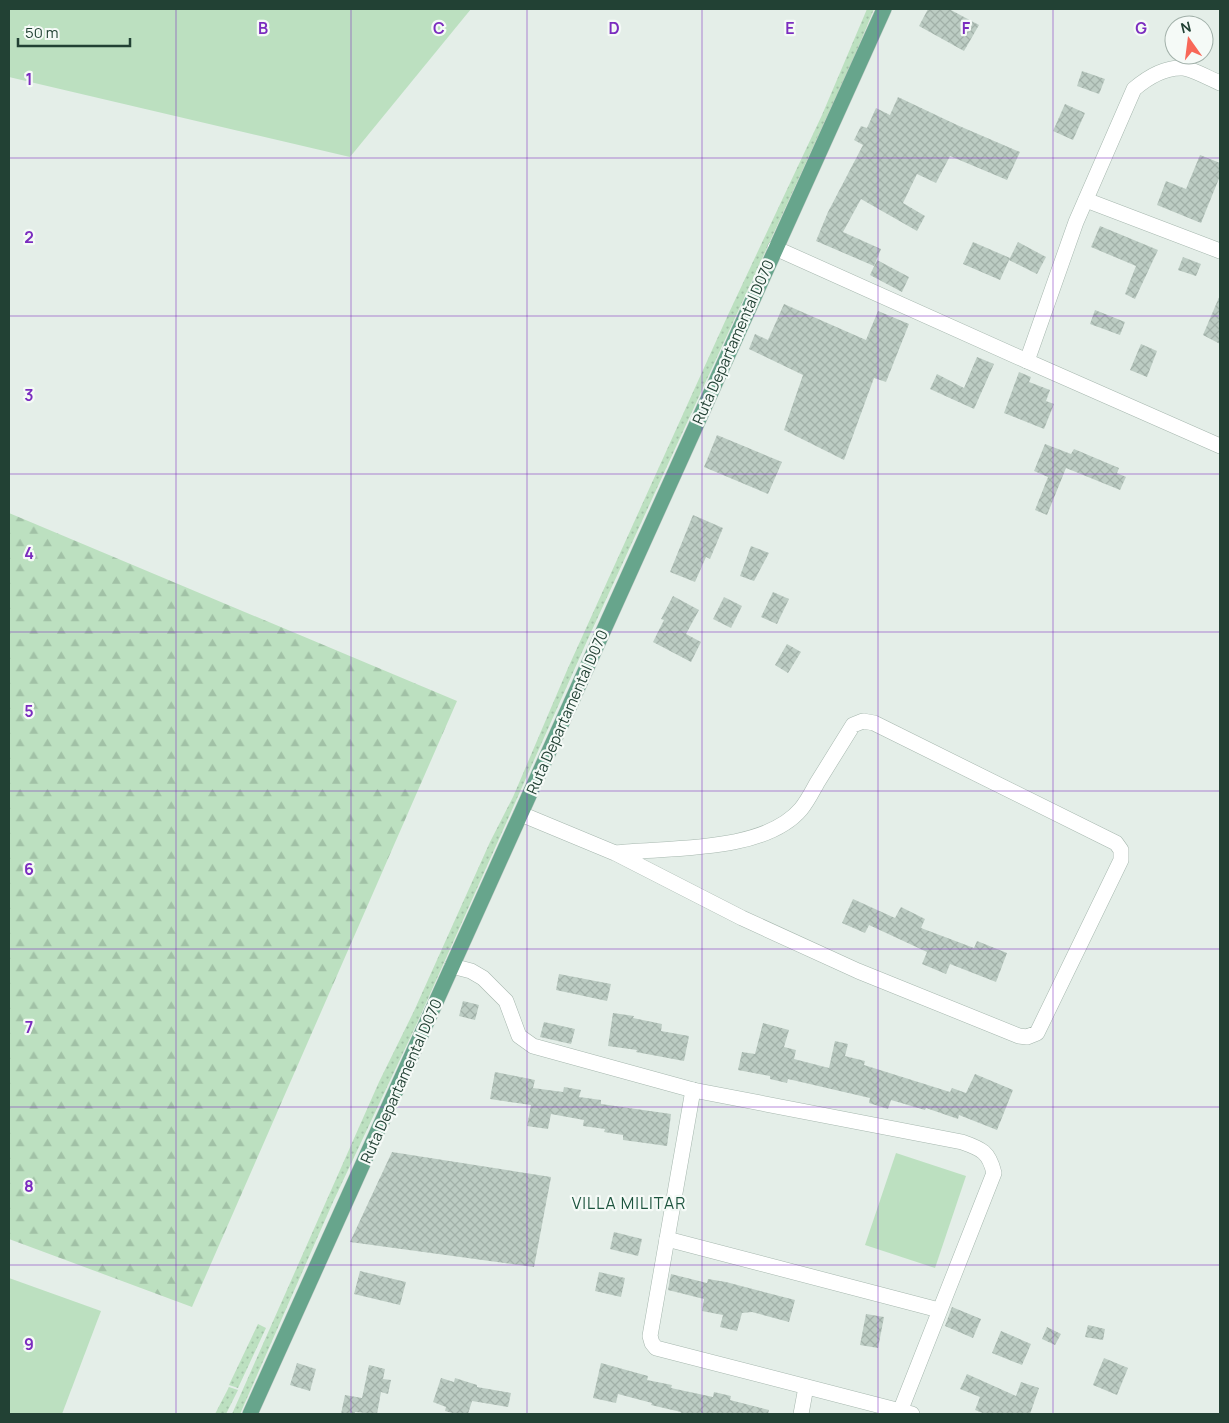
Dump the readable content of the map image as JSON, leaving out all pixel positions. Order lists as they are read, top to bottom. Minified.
{"streets":{"main road":["Ruta Departamental D070"]},"districts":["VILLA MILITAR"],"scale_bar":"50 m","north":"top","grid":{"columns":["B","C","D","E","F","G"],"rows":["1","2","3","4","5","6","7","8","9"]}}
